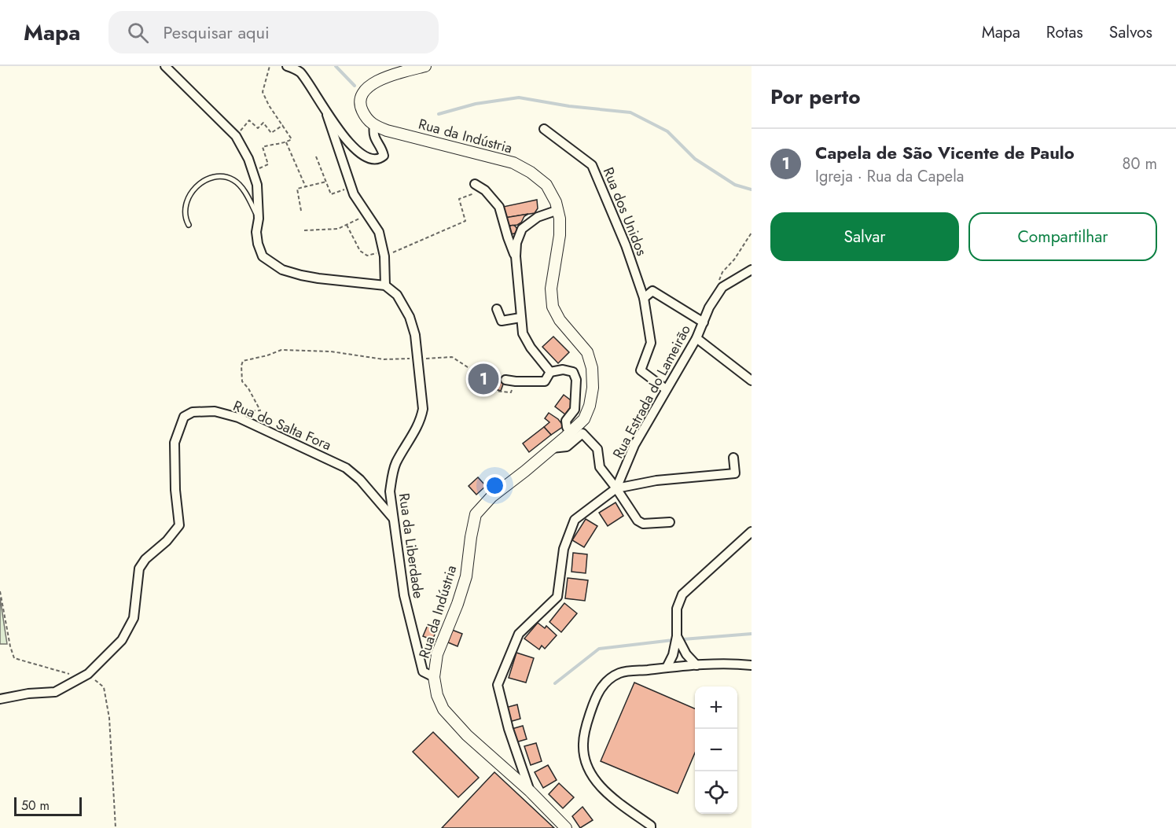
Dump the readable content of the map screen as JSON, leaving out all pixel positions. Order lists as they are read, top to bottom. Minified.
{"streets":{"street":["Rua da Indústria","Rua dos Unidos","Rua Estrada do Lameirão","Rua do Salta Fora","Rua da Liberdade"]},"crossings":[["Rua da Indústria","Rua Estrada do Lameirão"],["Rua da Indústria","Rua da Liberdade"],["Rua dos Unidos","Rua Estrada do Lameirão"],["Rua do Salta Fora","Rua da Liberdade"]],"scale_bar":"50 m","page":{"header":"Mapa","search":"Pesquisar aqui","nav":["Mapa","Rotas","Salvos"],"heading":"Por perto","list":[{"mark":"1","name":"Capela de São Vicente de Paulo","note":"Igreja · Rua da Capela","value":"80 m"}],"buttons":["Salvar","Compartilhar"],"pins":"1","map_buttons":["+","−"],"scale":"50 m"}}
